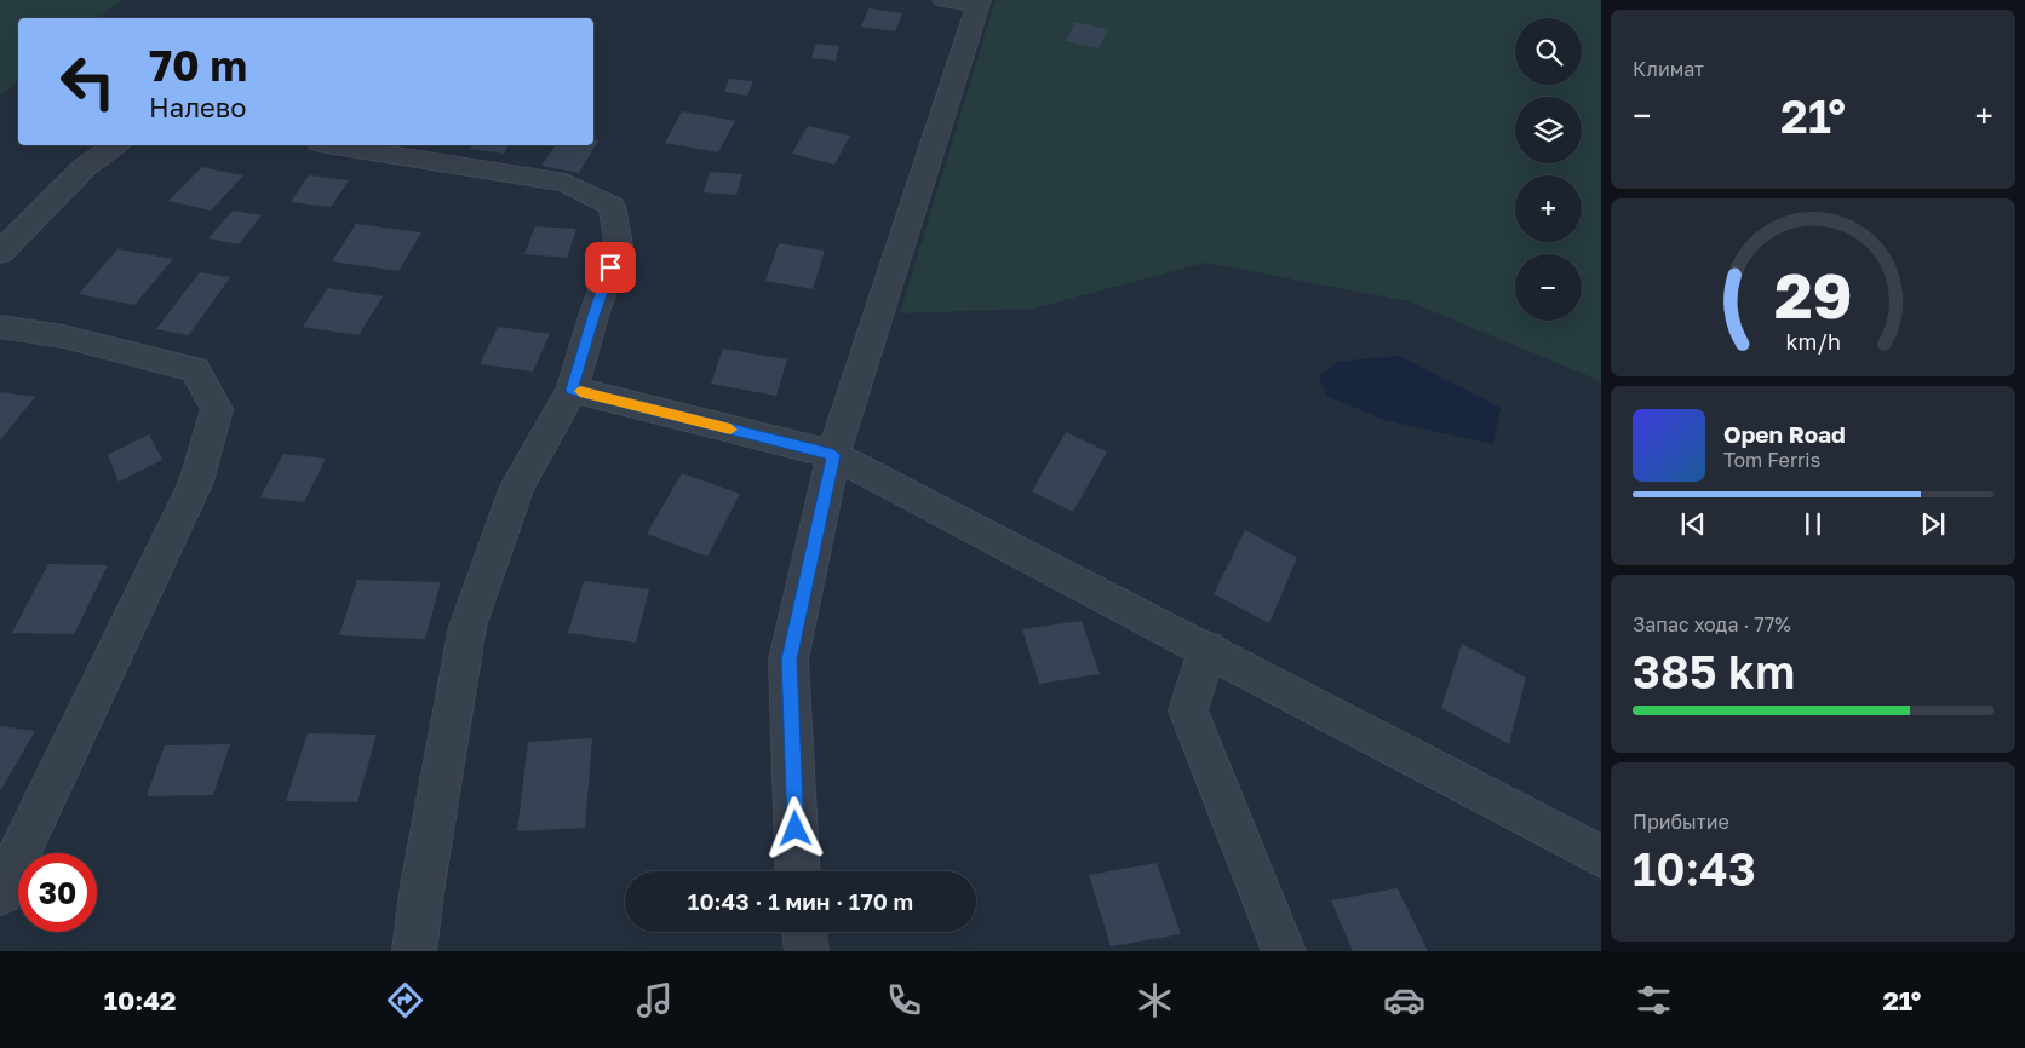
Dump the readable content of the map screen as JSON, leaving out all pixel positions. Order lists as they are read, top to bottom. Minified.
{"page":{"tile":["Климат",["Запас хода · 77%","385 km"],["Прибытие","10:43"]],"map_buttons":["+","−"],"turn":["70 m","Налево"],"heat":["−","21°","+"],"song":["Open Road","Tom Ferris"],"limit":"30","trip":"10:43 · 1 мин · 170 m","tabs":["10:42","21°"],"gauge":["29","km/h"]}}
